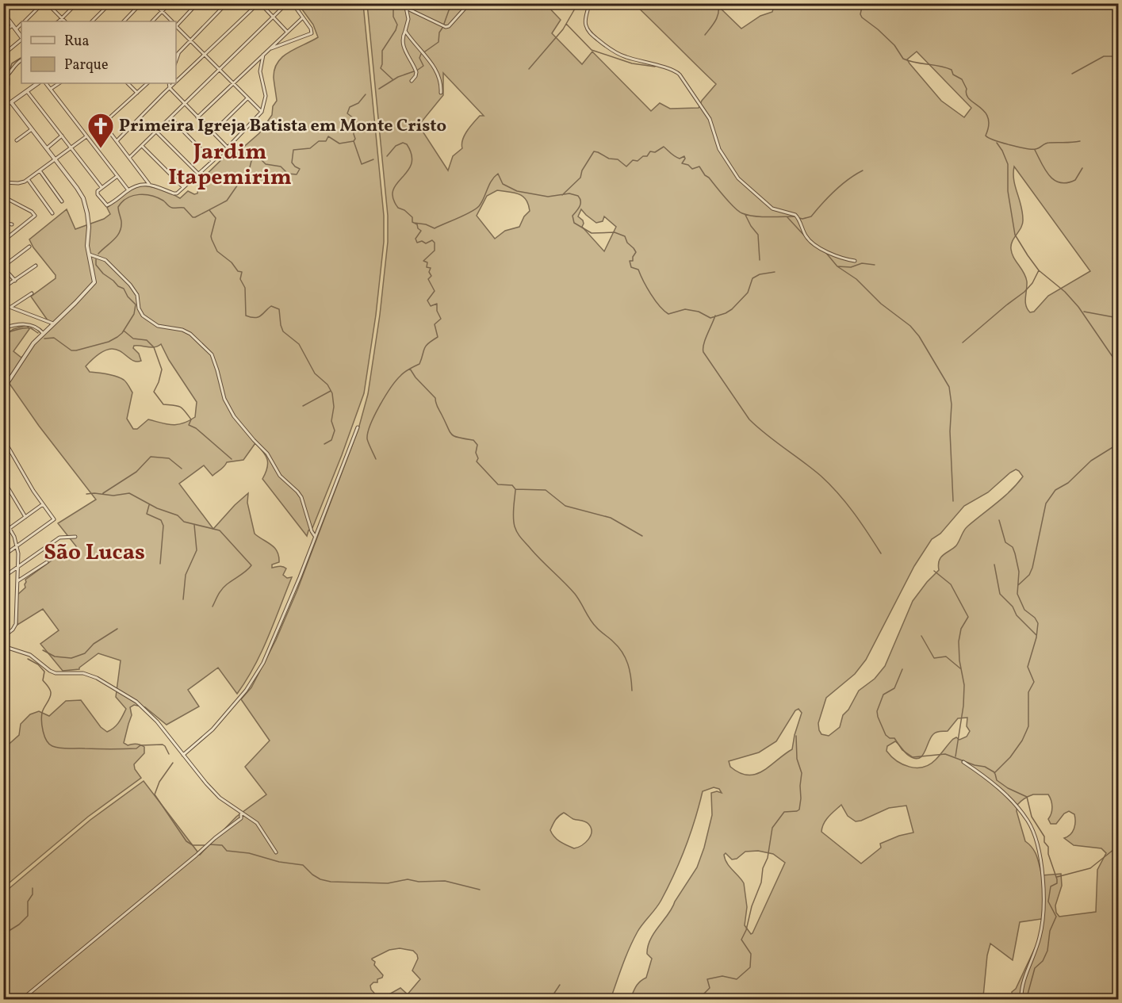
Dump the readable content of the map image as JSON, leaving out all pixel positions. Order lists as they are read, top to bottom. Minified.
{"districts":["Jardim Itapemirim","São Lucas"],"places":{"church":["Primeira Igreja Batista em Monte Cristo"]},"legend":["Rua","Parque"]}
